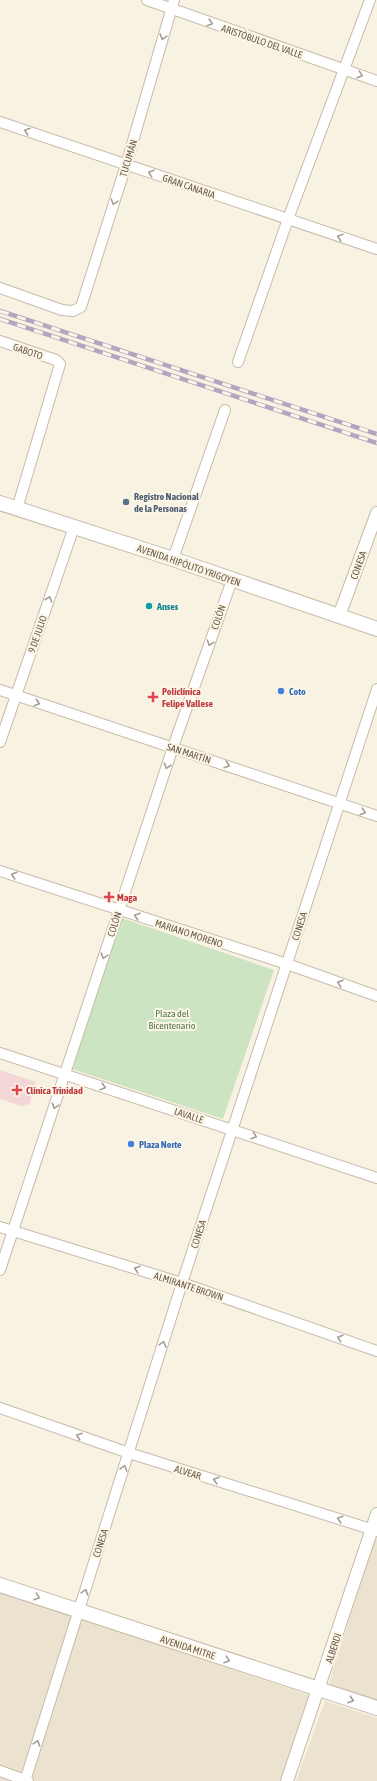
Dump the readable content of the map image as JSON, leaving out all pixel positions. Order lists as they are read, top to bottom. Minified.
{"streets":{"main road":["AVENIDA HIPÓLITO YRIGOYEN","AVENIDA MITRE"],"street":["ARISTÓBULO DEL VALLE","TUCUMÁN","GRAN CANARIA","GABOTO","CONESA","COLÓN","9 DE JULIO","SAN MARTÍN","MARIANO MORENO","LAVALLE","ALMIRANTE BROWN","ALVEAR","ALBERDI"]},"crossings":[["ARISTÓBULO DEL VALLE","TUCUMÁN"],["TUCUMÁN","GRAN CANARIA"],["GABOTO","AVENIDA HIPÓLITO YRIGOYEN"],["AVENIDA HIPÓLITO YRIGOYEN","CONESA"],["AVENIDA HIPÓLITO YRIGOYEN","COLÓN"],["AVENIDA HIPÓLITO YRIGOYEN","9 DE JULIO"],["CONESA","SAN MARTÍN"],["CONESA","MARIANO MORENO"],["CONESA","LAVALLE"],["CONESA","ALMIRANTE BROWN"],["CONESA","ALVEAR"],["CONESA","AVENIDA MITRE"],["COLÓN","SAN MARTÍN"],["COLÓN","MARIANO MORENO"],["COLÓN","LAVALLE"],["COLÓN","ALMIRANTE BROWN"],["9 DE JULIO","SAN MARTÍN"],["ALVEAR","ALBERDI"],["AVENIDA MITRE","ALBERDI"]],"one_way":["ARISTÓBULO DEL VALLE","TUCUMÁN","GRAN CANARIA","CONESA","COLÓN","9 DE JULIO","SAN MARTÍN","MARIANO MORENO","LAVALLE","ALMIRANTE BROWN","ALVEAR","AVENIDA MITRE"],"parks":["Plaza del Bicentenario"],"places":{"other":["Registro Nacional de la Personas","Anses","Coto","Plaza Norte"],"health":["Policlínica Felipe Vallese","Maga","Clínica Trinidad"]}}
